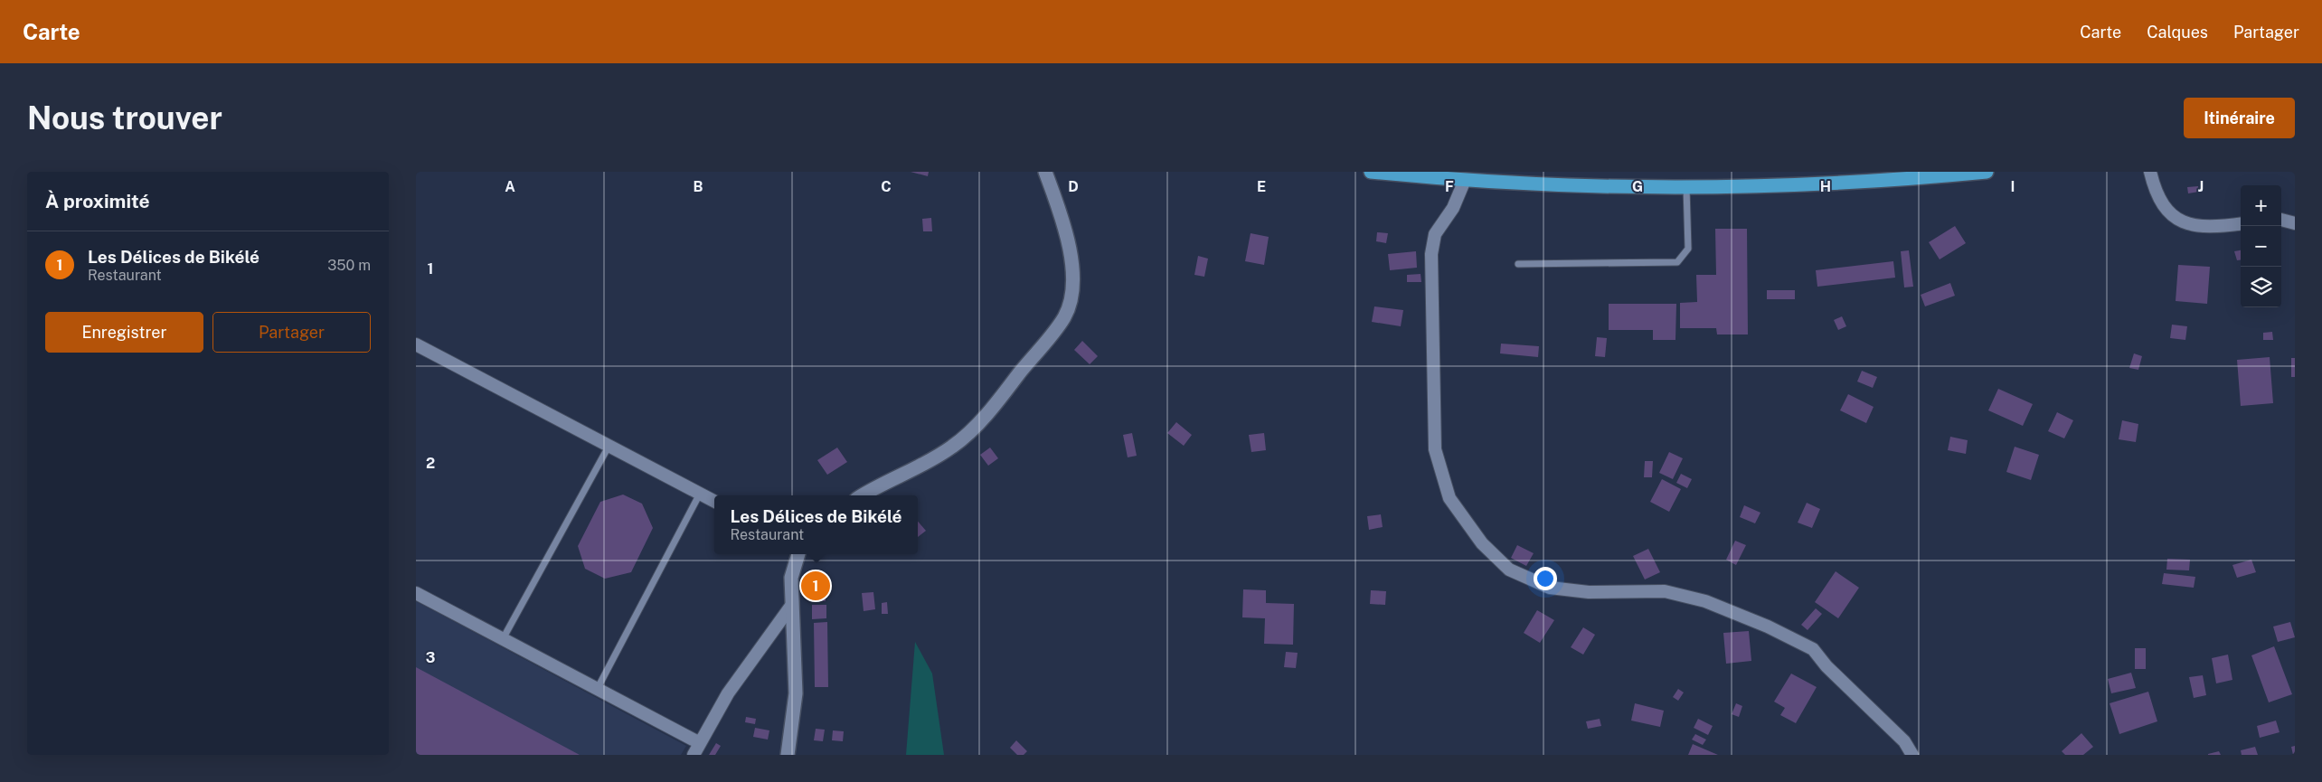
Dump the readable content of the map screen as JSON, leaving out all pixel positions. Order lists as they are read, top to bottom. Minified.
{"page":{"header":"Carte","nav":["Carte","Calques","Partager"],"buttons":["Itinéraire",["Enregistrer","Partager"]],"title":"Nous trouver","heading":"À proximité","map_buttons":["+","−"],"list":[{"mark":"1","name":"Les Délices de Bikélé","note":"Restaurant","value":"350 m"}],"popup":["Les Délices de Bikélé","Restaurant"],"pins":"1"},"grid":{"columns":["A","B","C","D","E","F","G","H","I","J"],"rows":["1","2","3"]}}
